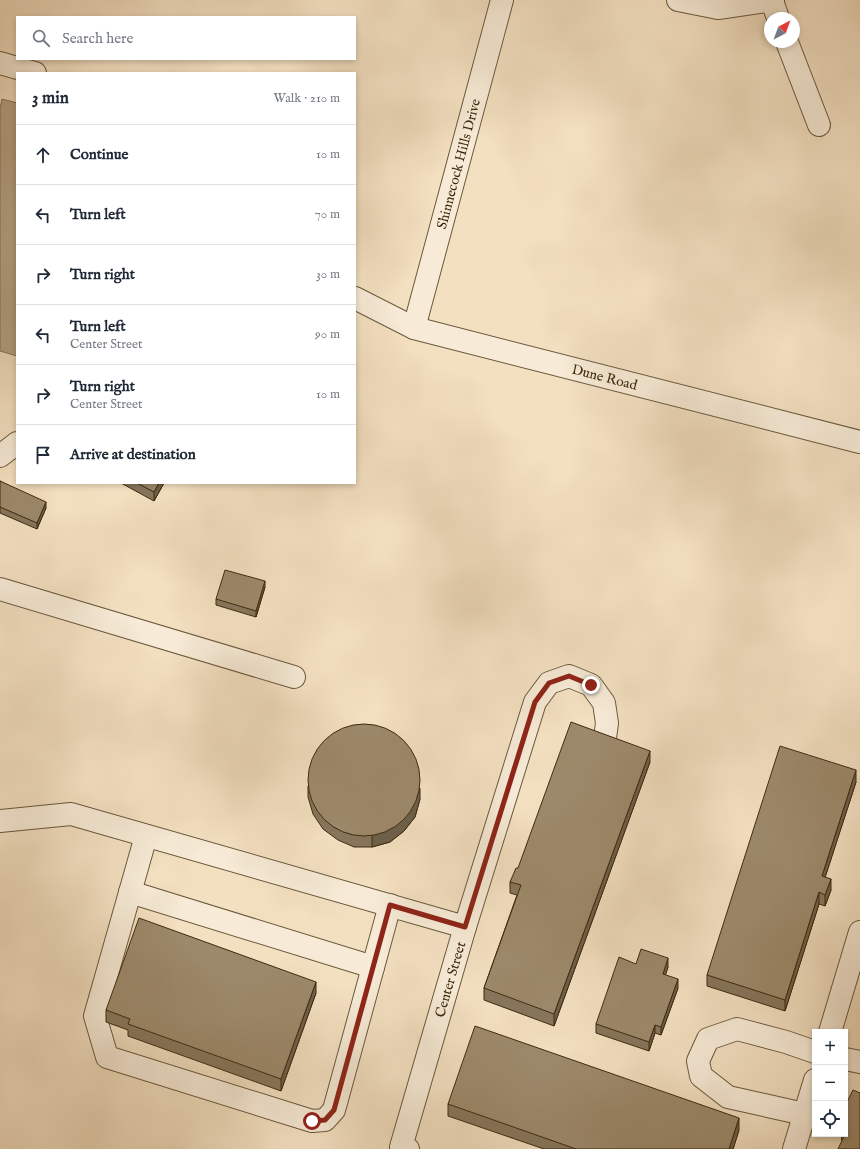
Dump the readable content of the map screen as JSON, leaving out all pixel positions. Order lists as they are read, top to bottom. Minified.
{"streets":{"street":["Shinnecock Hills Drive","Dune Road","Center Street"]},"crossings":[["Shinnecock Hills Drive","Dune Road"]],"north":"top right","page":{"search":"Search here","heading":["3 min","Walk · 210 m"],"list":[["Continue","10 m"],["Turn left","70 m"],["Turn right","30 m"],["Turn left","Center Street","90 m"],["Turn right","Center Street","10 m"],"Arrive at destination"],"map_buttons":["+","−"]}}
